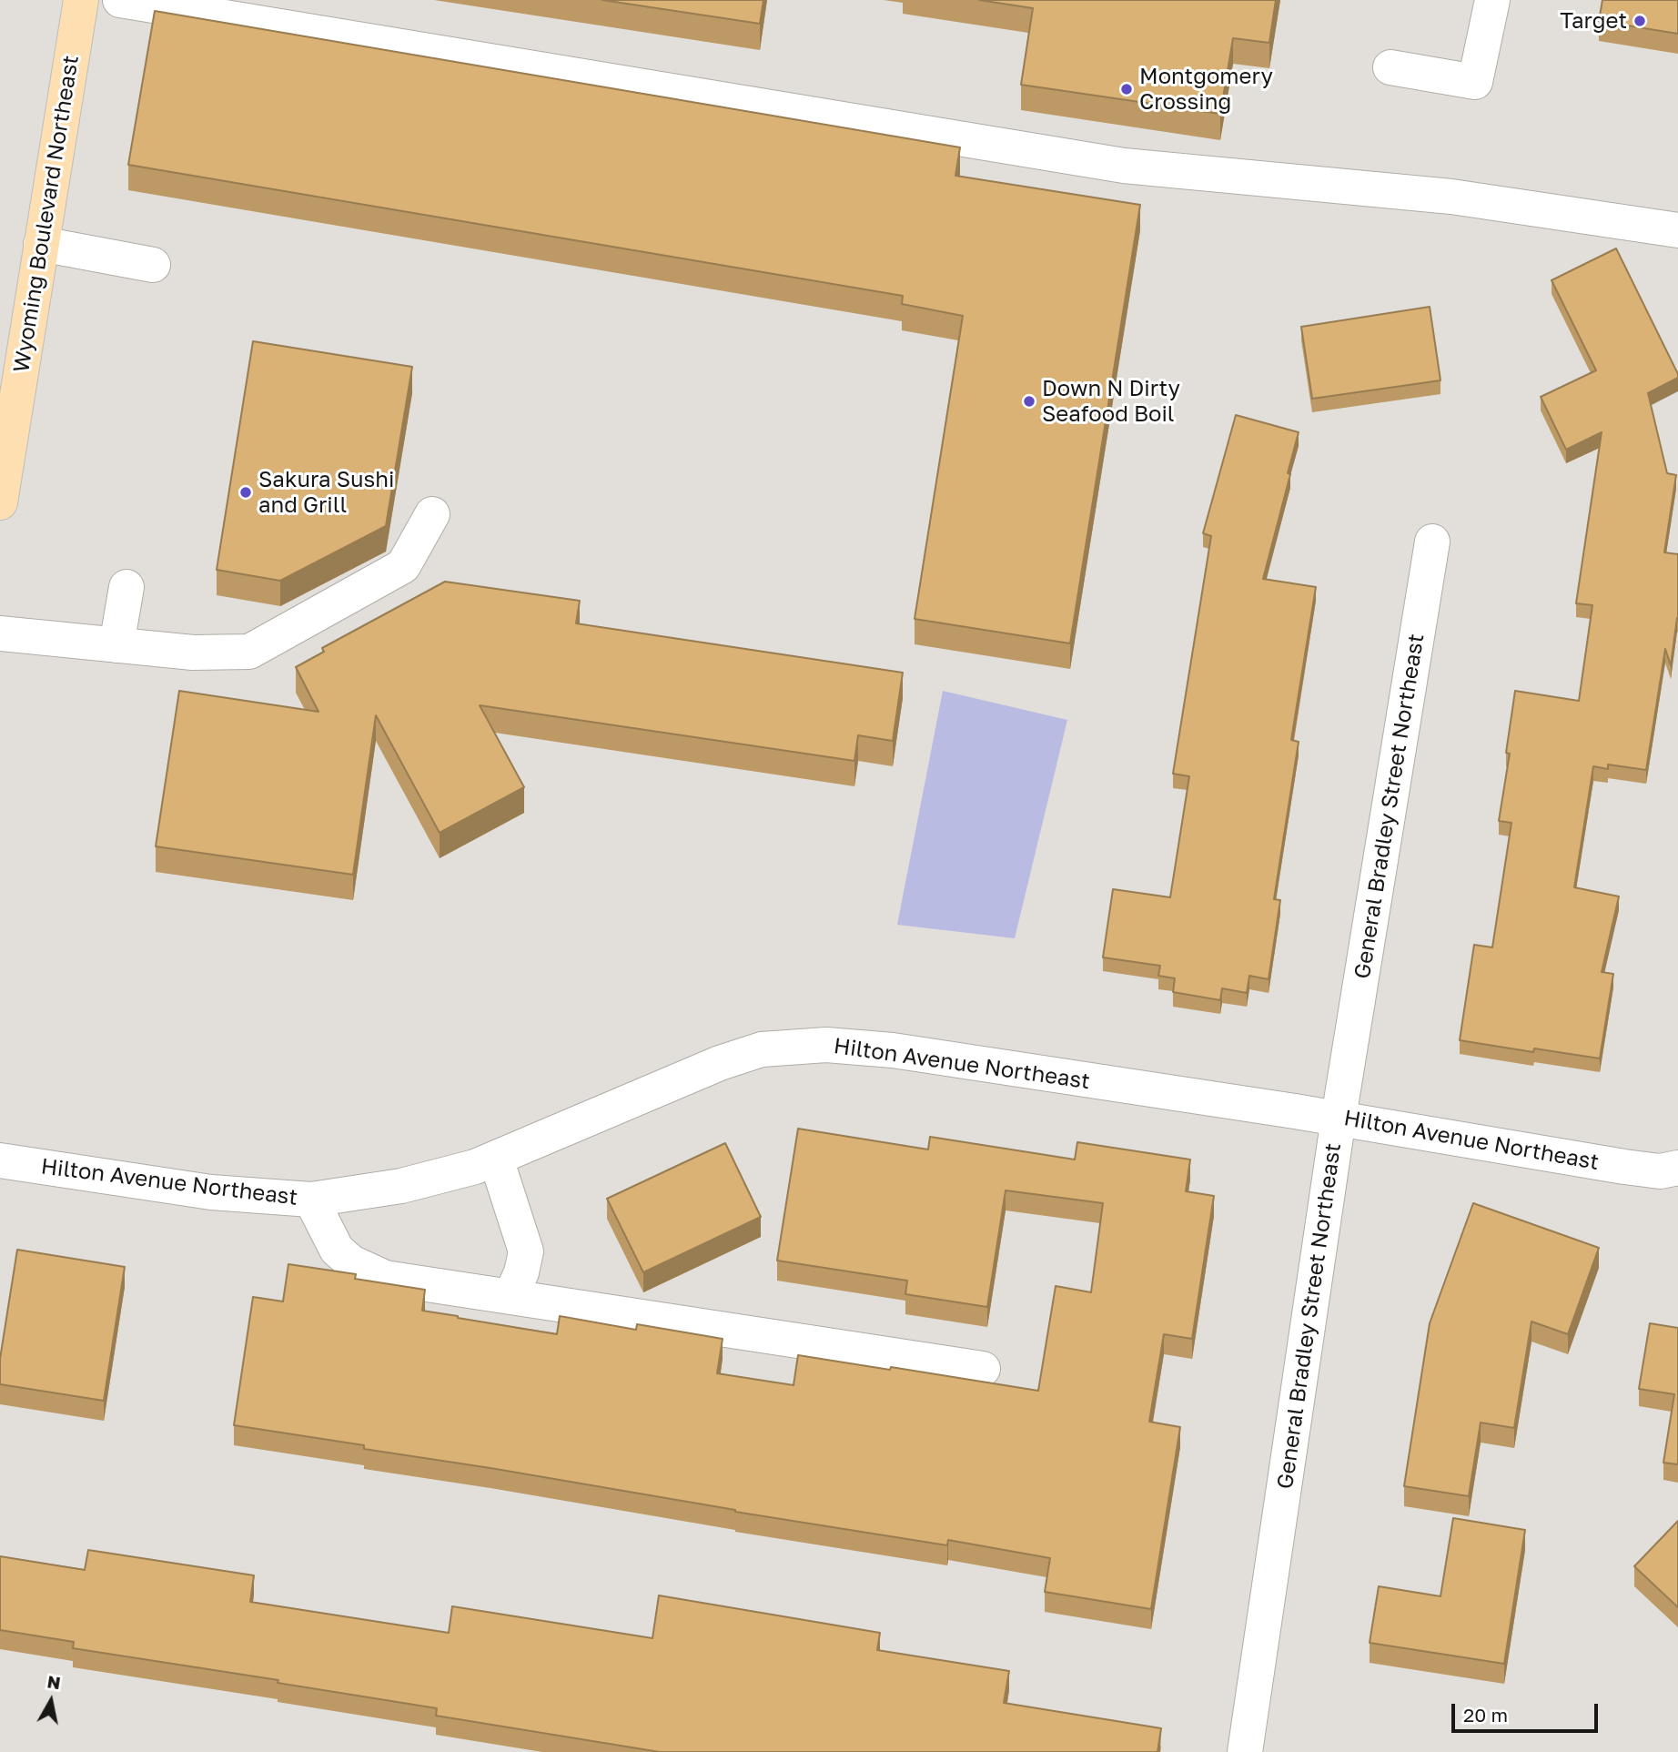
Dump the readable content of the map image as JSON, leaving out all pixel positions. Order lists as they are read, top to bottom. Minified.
{"streets":{"main road":["Wyoming Boulevard Northeast"],"street":["General Bradley Street Northeast","Hilton Avenue Northeast"]},"crossings":[["General Bradley Street Northeast","Hilton Avenue Northeast"]],"places":["Target","Montgomery Crossing","Down N Dirty Seafood Boil","Sakura Sushi and Grill"],"scale_bar":"20 m","north":"top"}
